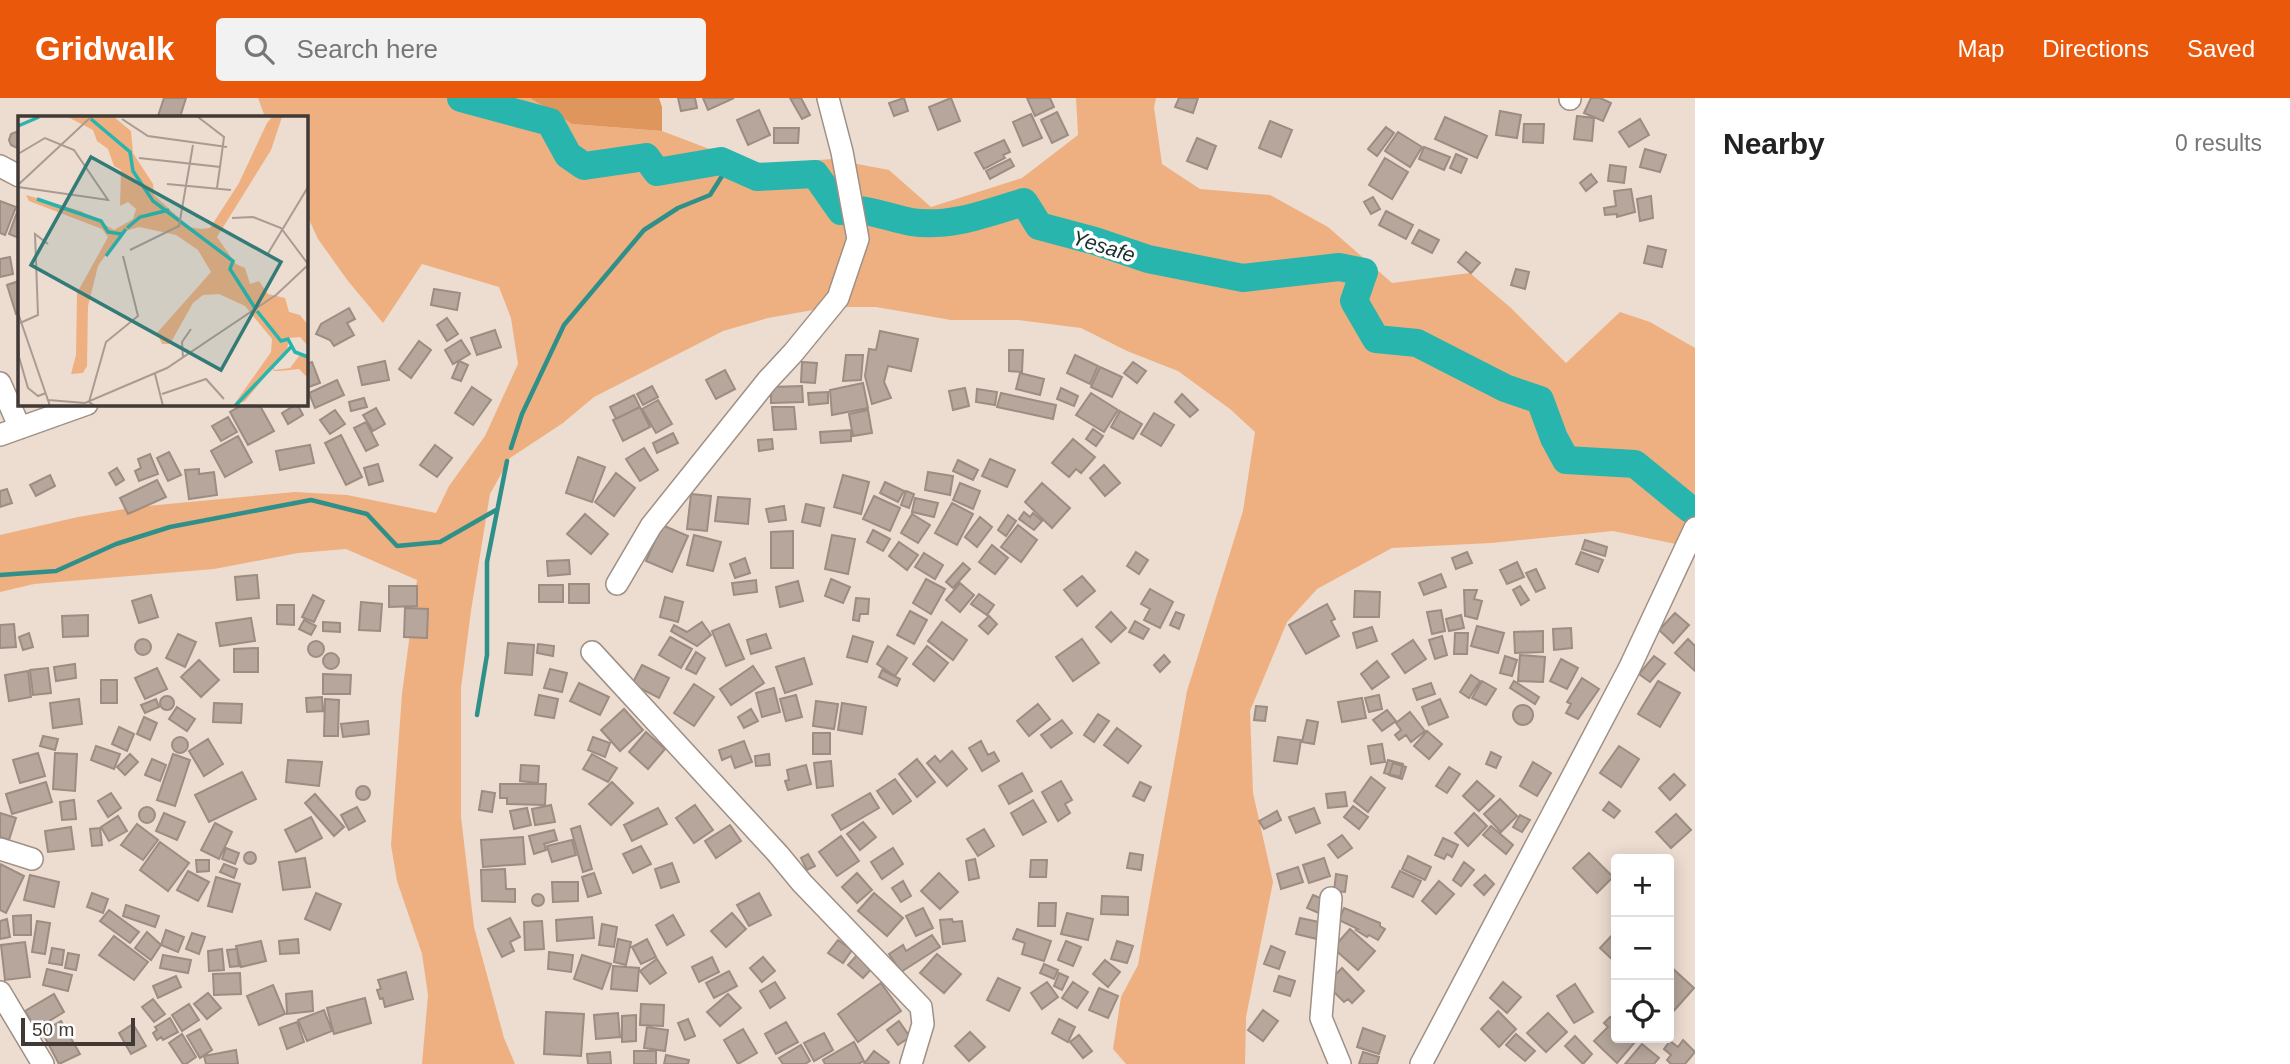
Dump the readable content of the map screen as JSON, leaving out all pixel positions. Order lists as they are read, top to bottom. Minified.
{"water":["Yesafe"],"scale_bar":"50 m","page":{"header":"Gridwalk","search":"Search here","nav":["Map","Directions","Saved"],"heading":["Nearby","0 results"],"map_buttons":["+","−"],"scale":"50 m"}}
